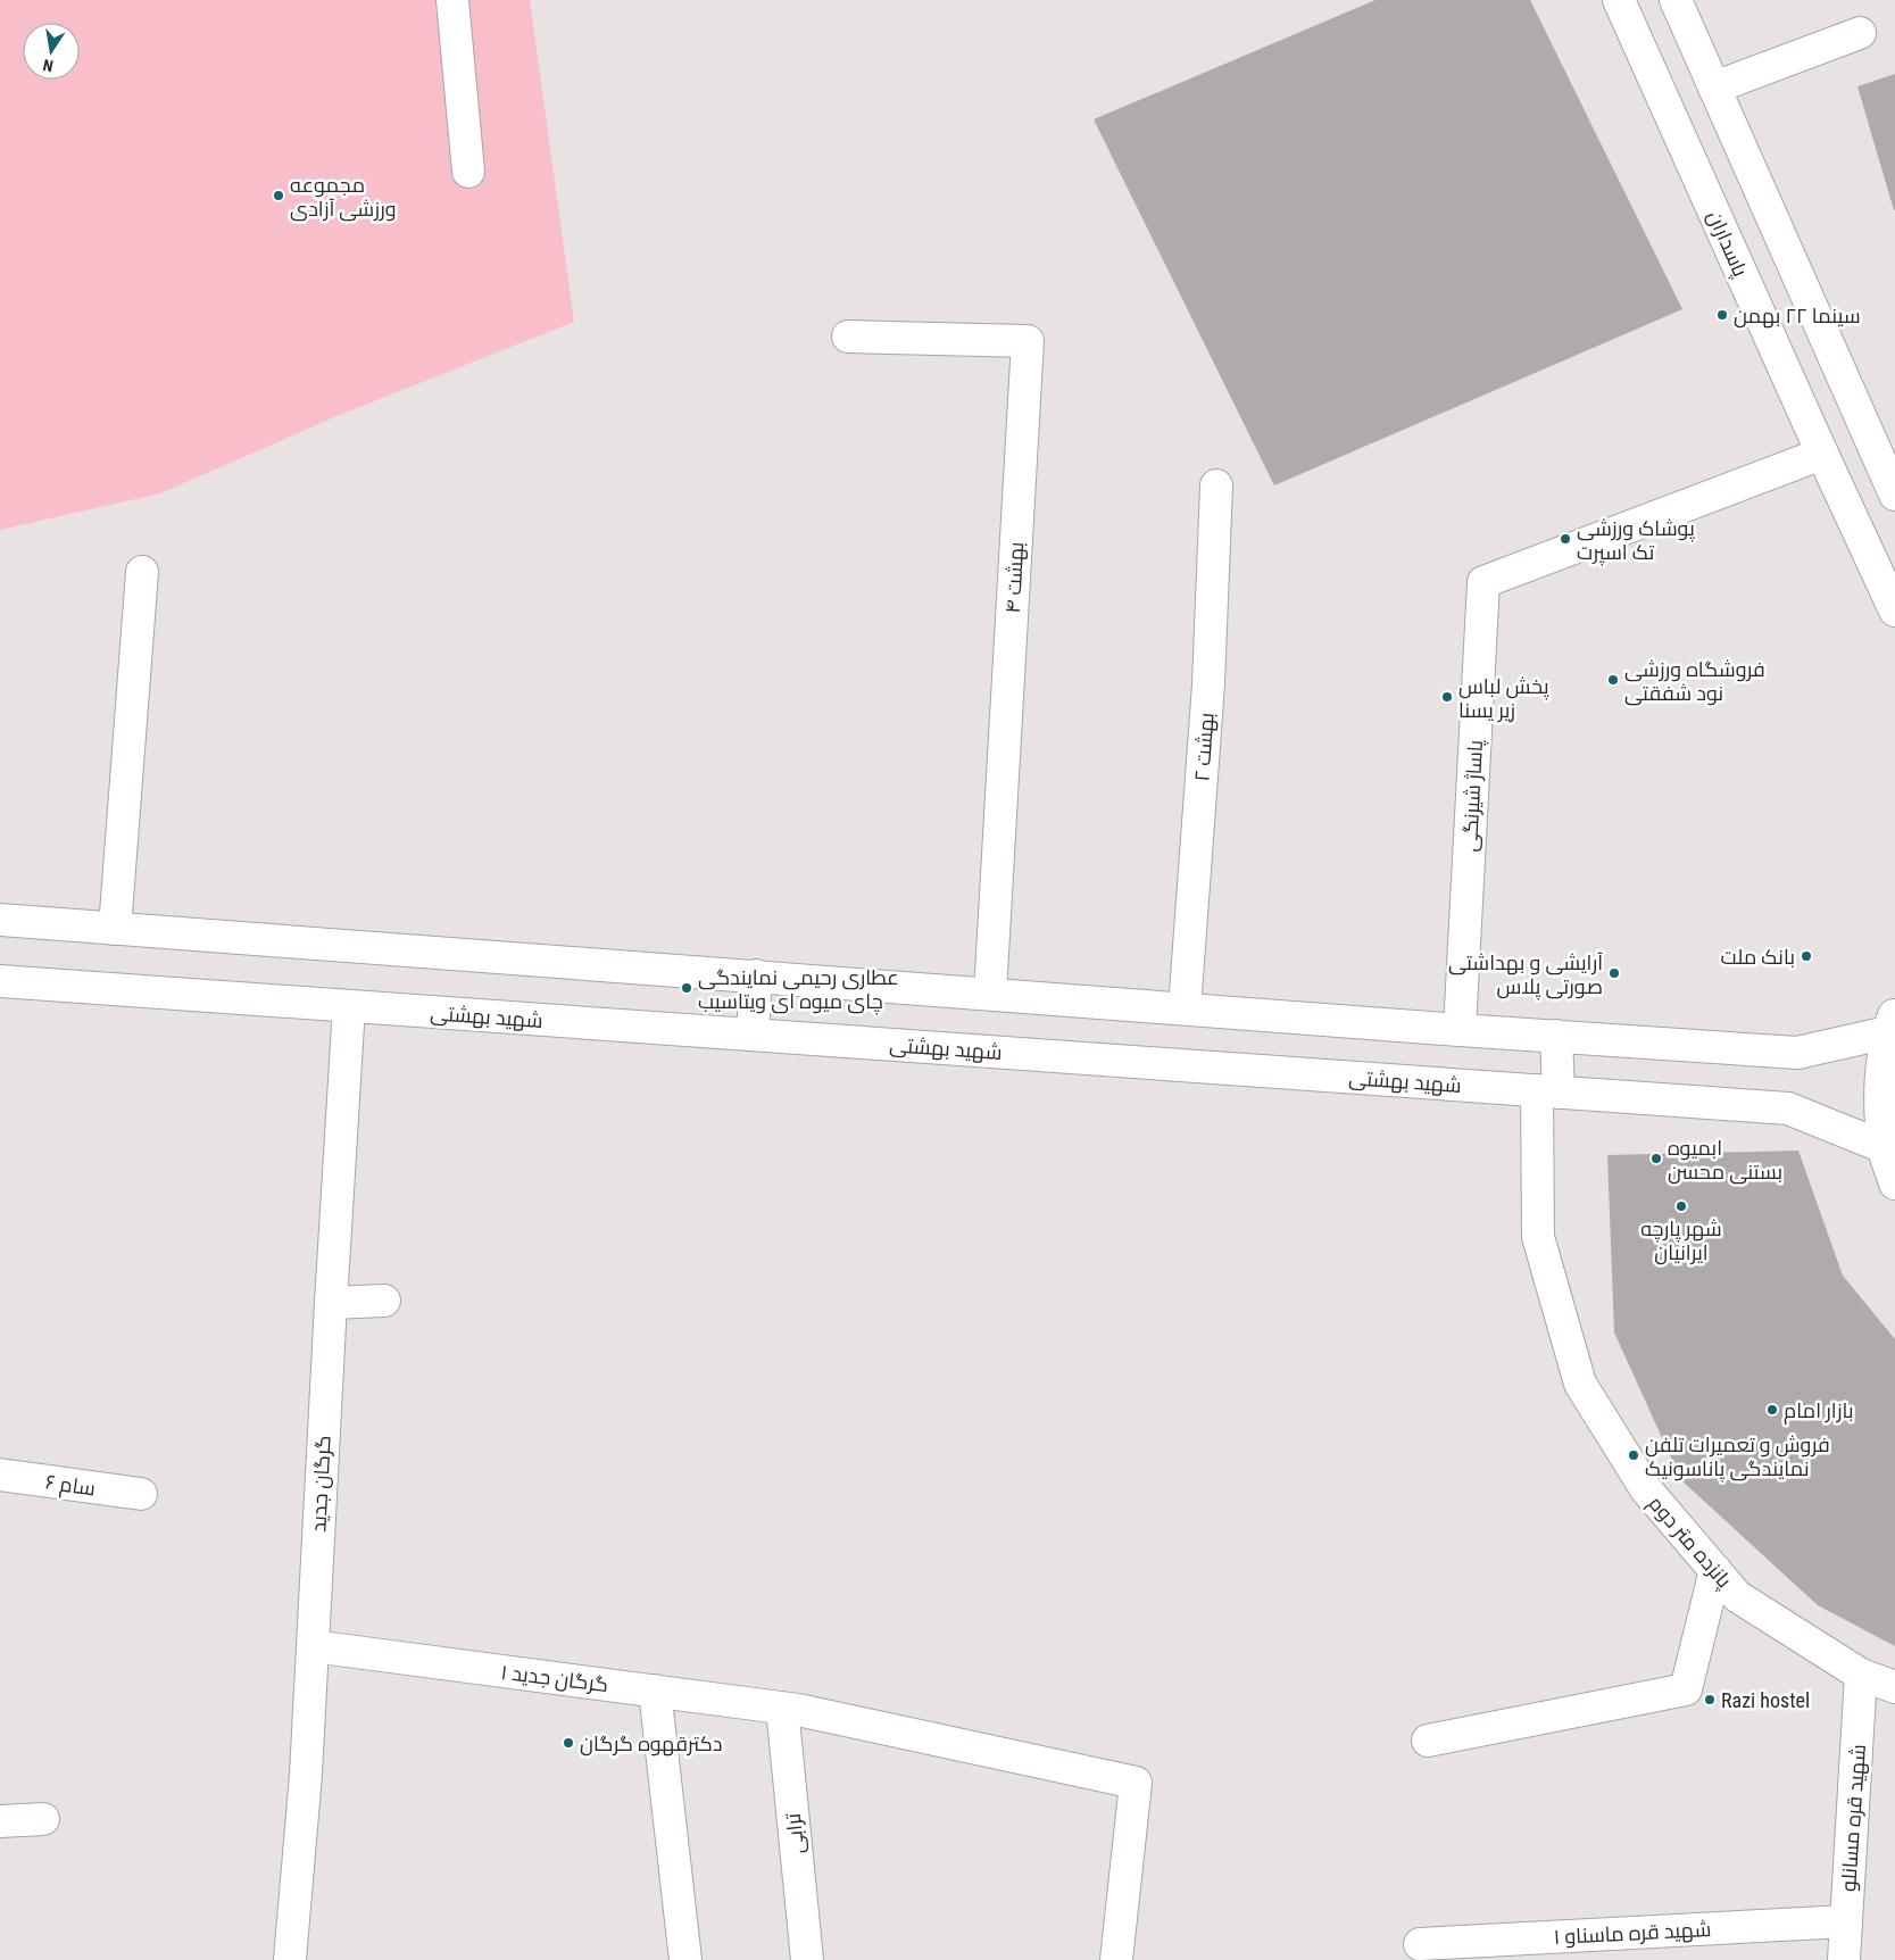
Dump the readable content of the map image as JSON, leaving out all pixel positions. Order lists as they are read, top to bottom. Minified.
{"streets":{"street":["پاسداران","۴ بهشت","بهشت ۲","پاساژ شیرنگی","شهید بهشتی","گرگان جدید","۶ سام","پانزده متر دوم","گرگان جدید ۱","شهید قره مسانلو","ترابی","۱ شهید قره ماسناو"]},"crossings":[["پاسداران","پاساژ شیرنگی"],["شهید بهشتی","گرگان جدید"],["شهید بهشتی","پانزده متر دوم"],["گرگان جدید","گرگان جدید ۱"],["پانزده متر دوم","شهید قره مسانلو"],["گرگان جدید ۱","ترابی"],["شهید قره مسانلو","۱ شهید قره ماسناو"]],"places":["مجموعه ورزشی آزادی","سینما ۲۲ بهمن","پوشاک ورزشی تک اسپرت","فروشگاه ورزشی نود شفقتی","پخش لباس زیر یسنا","بانک ملت","آرایشی و بهداشتی صورتی پلاس","عطاری رحیمی نمایندگی چای میوه ای ویتاسیب","ابمیوه بستنی محسن","شهر پارچه ایرانیان","بازار امام","فروش و تعمیرات تلفن نمایندگی پاناسونیک","Razi hostel","دکترقهوه گرگان"],"north":"bottom"}
